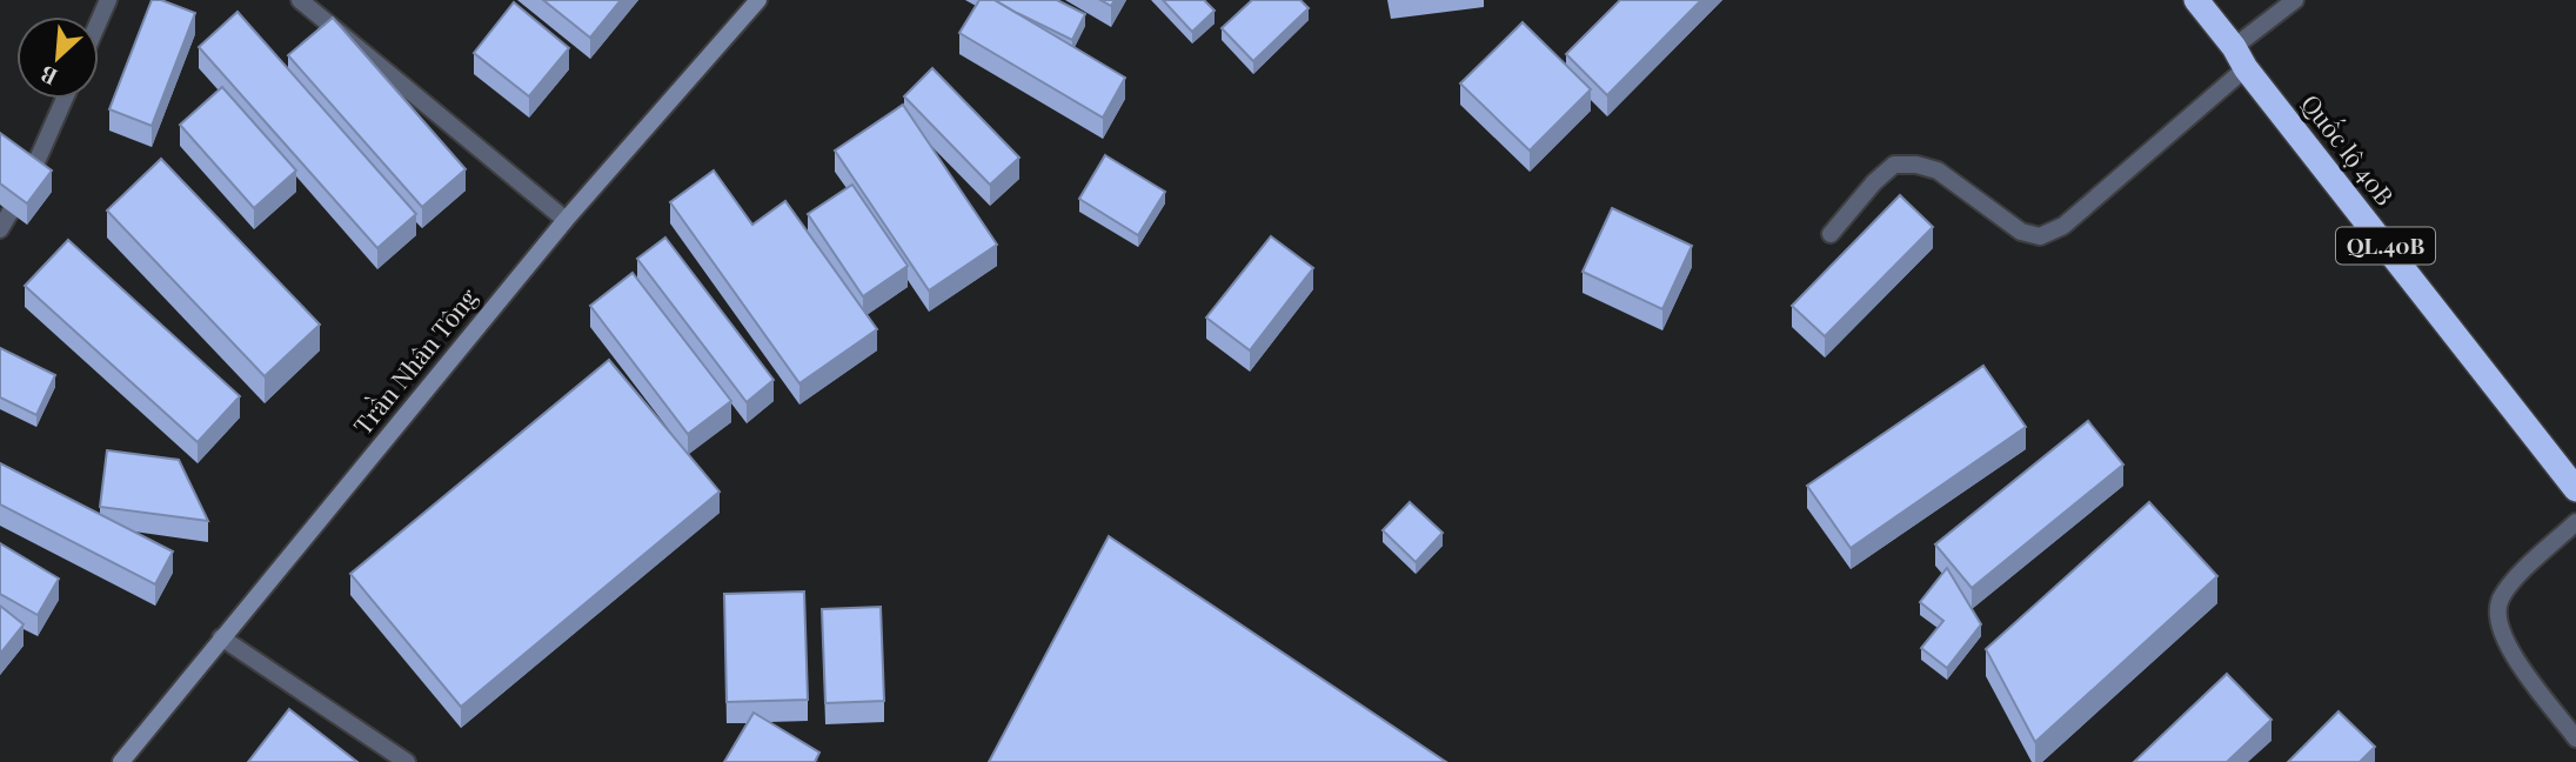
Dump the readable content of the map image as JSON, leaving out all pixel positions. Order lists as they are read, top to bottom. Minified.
{"streets":{"highway":["Quốc lộ 40B","QL.40B"],"street":["Trần Nhân Tông"]},"north":"bottom left"}
